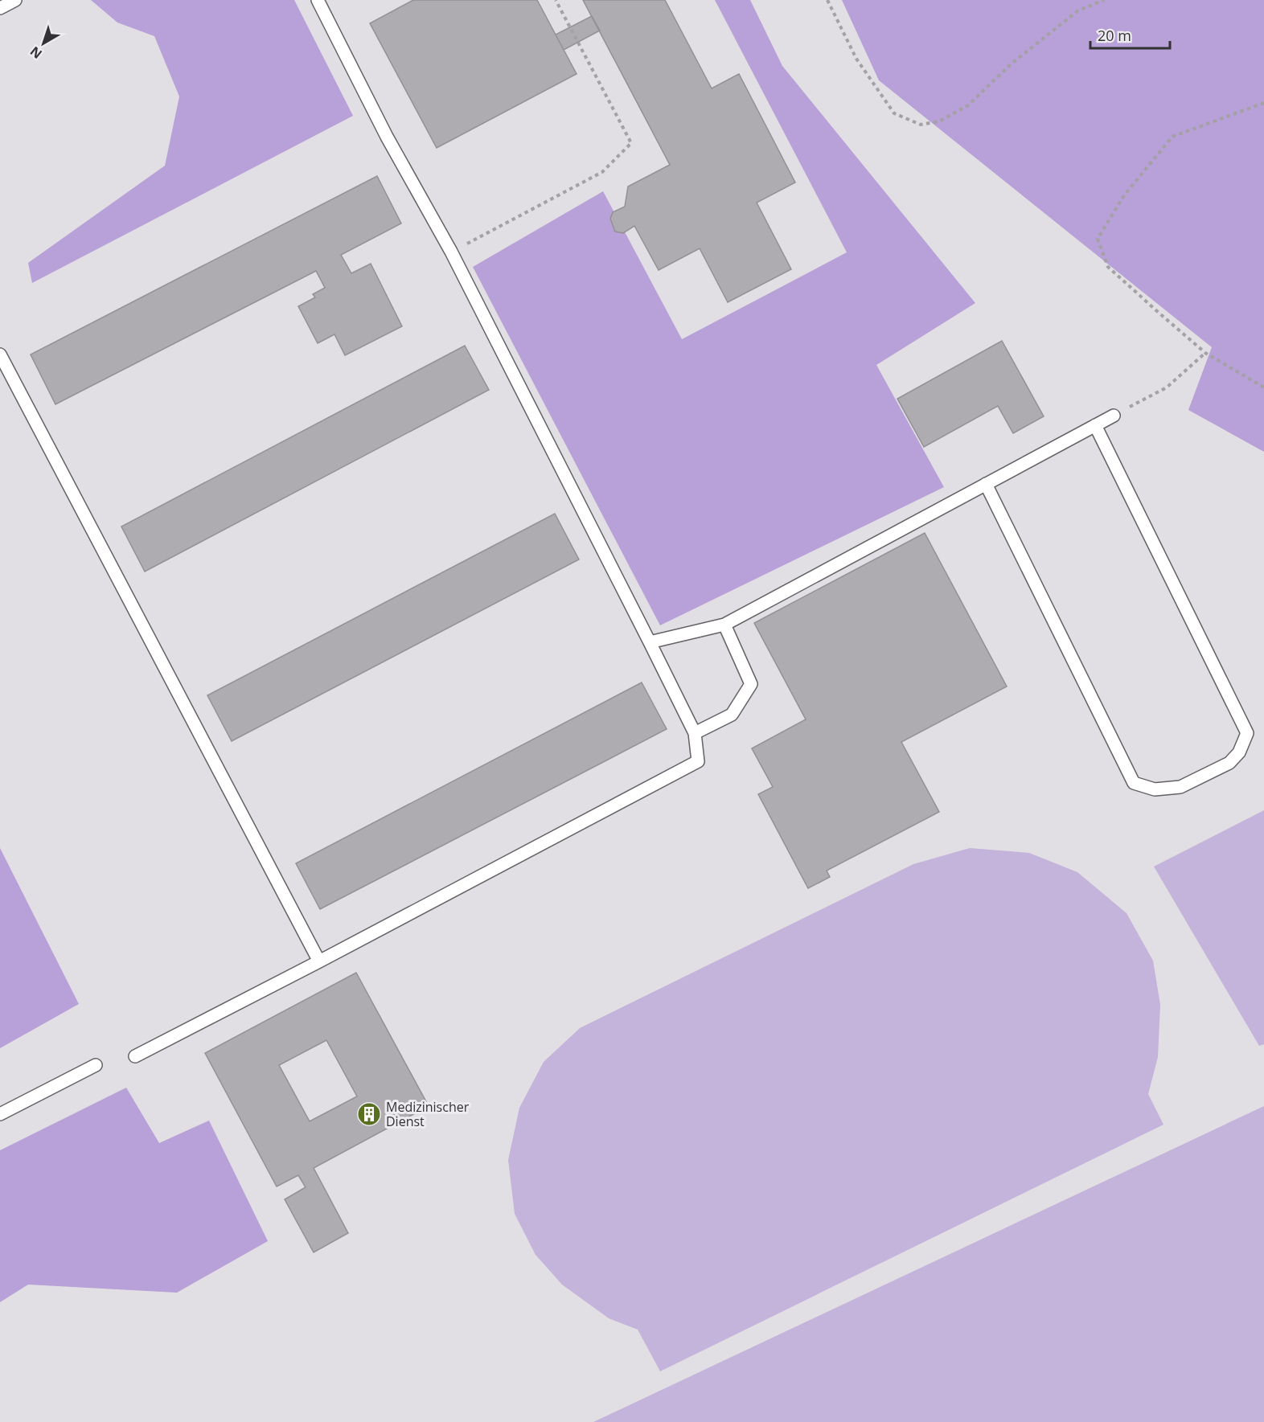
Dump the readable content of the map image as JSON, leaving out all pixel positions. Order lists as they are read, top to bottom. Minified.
{"places":{"building":["Medizinischer Dienst"]},"scale_bar":"20 m","north":"bottom left"}
